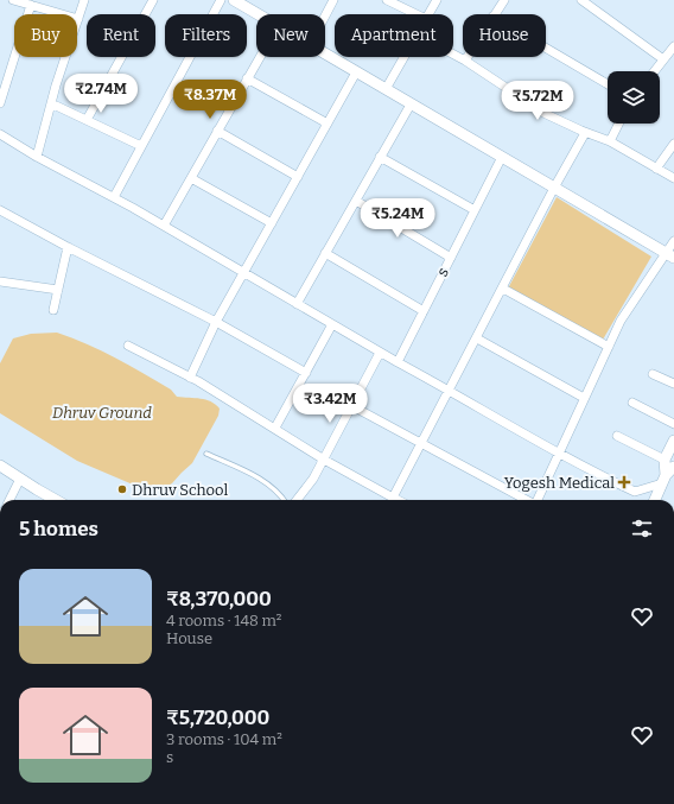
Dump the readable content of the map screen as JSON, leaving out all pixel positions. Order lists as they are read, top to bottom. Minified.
{"streets":{"street":["s"]},"parks":["Dhruv Ground"],"places":{"health":["Yogesh Medical"],"other":["Dhruv School"]},"page":{"chip":["Buy","Rent","Filters","New","Apartment","House"],"price":["₹2.74M","₹8.37M","₹5.72M","₹5.24M","₹3.42M"],"heading":"5 homes","list":[{"name":"₹8,370,000","note":"4 rooms · 148 m² · House"},{"name":"₹5,720,000","note":"3 rooms · 104 m² · s"}]}}
